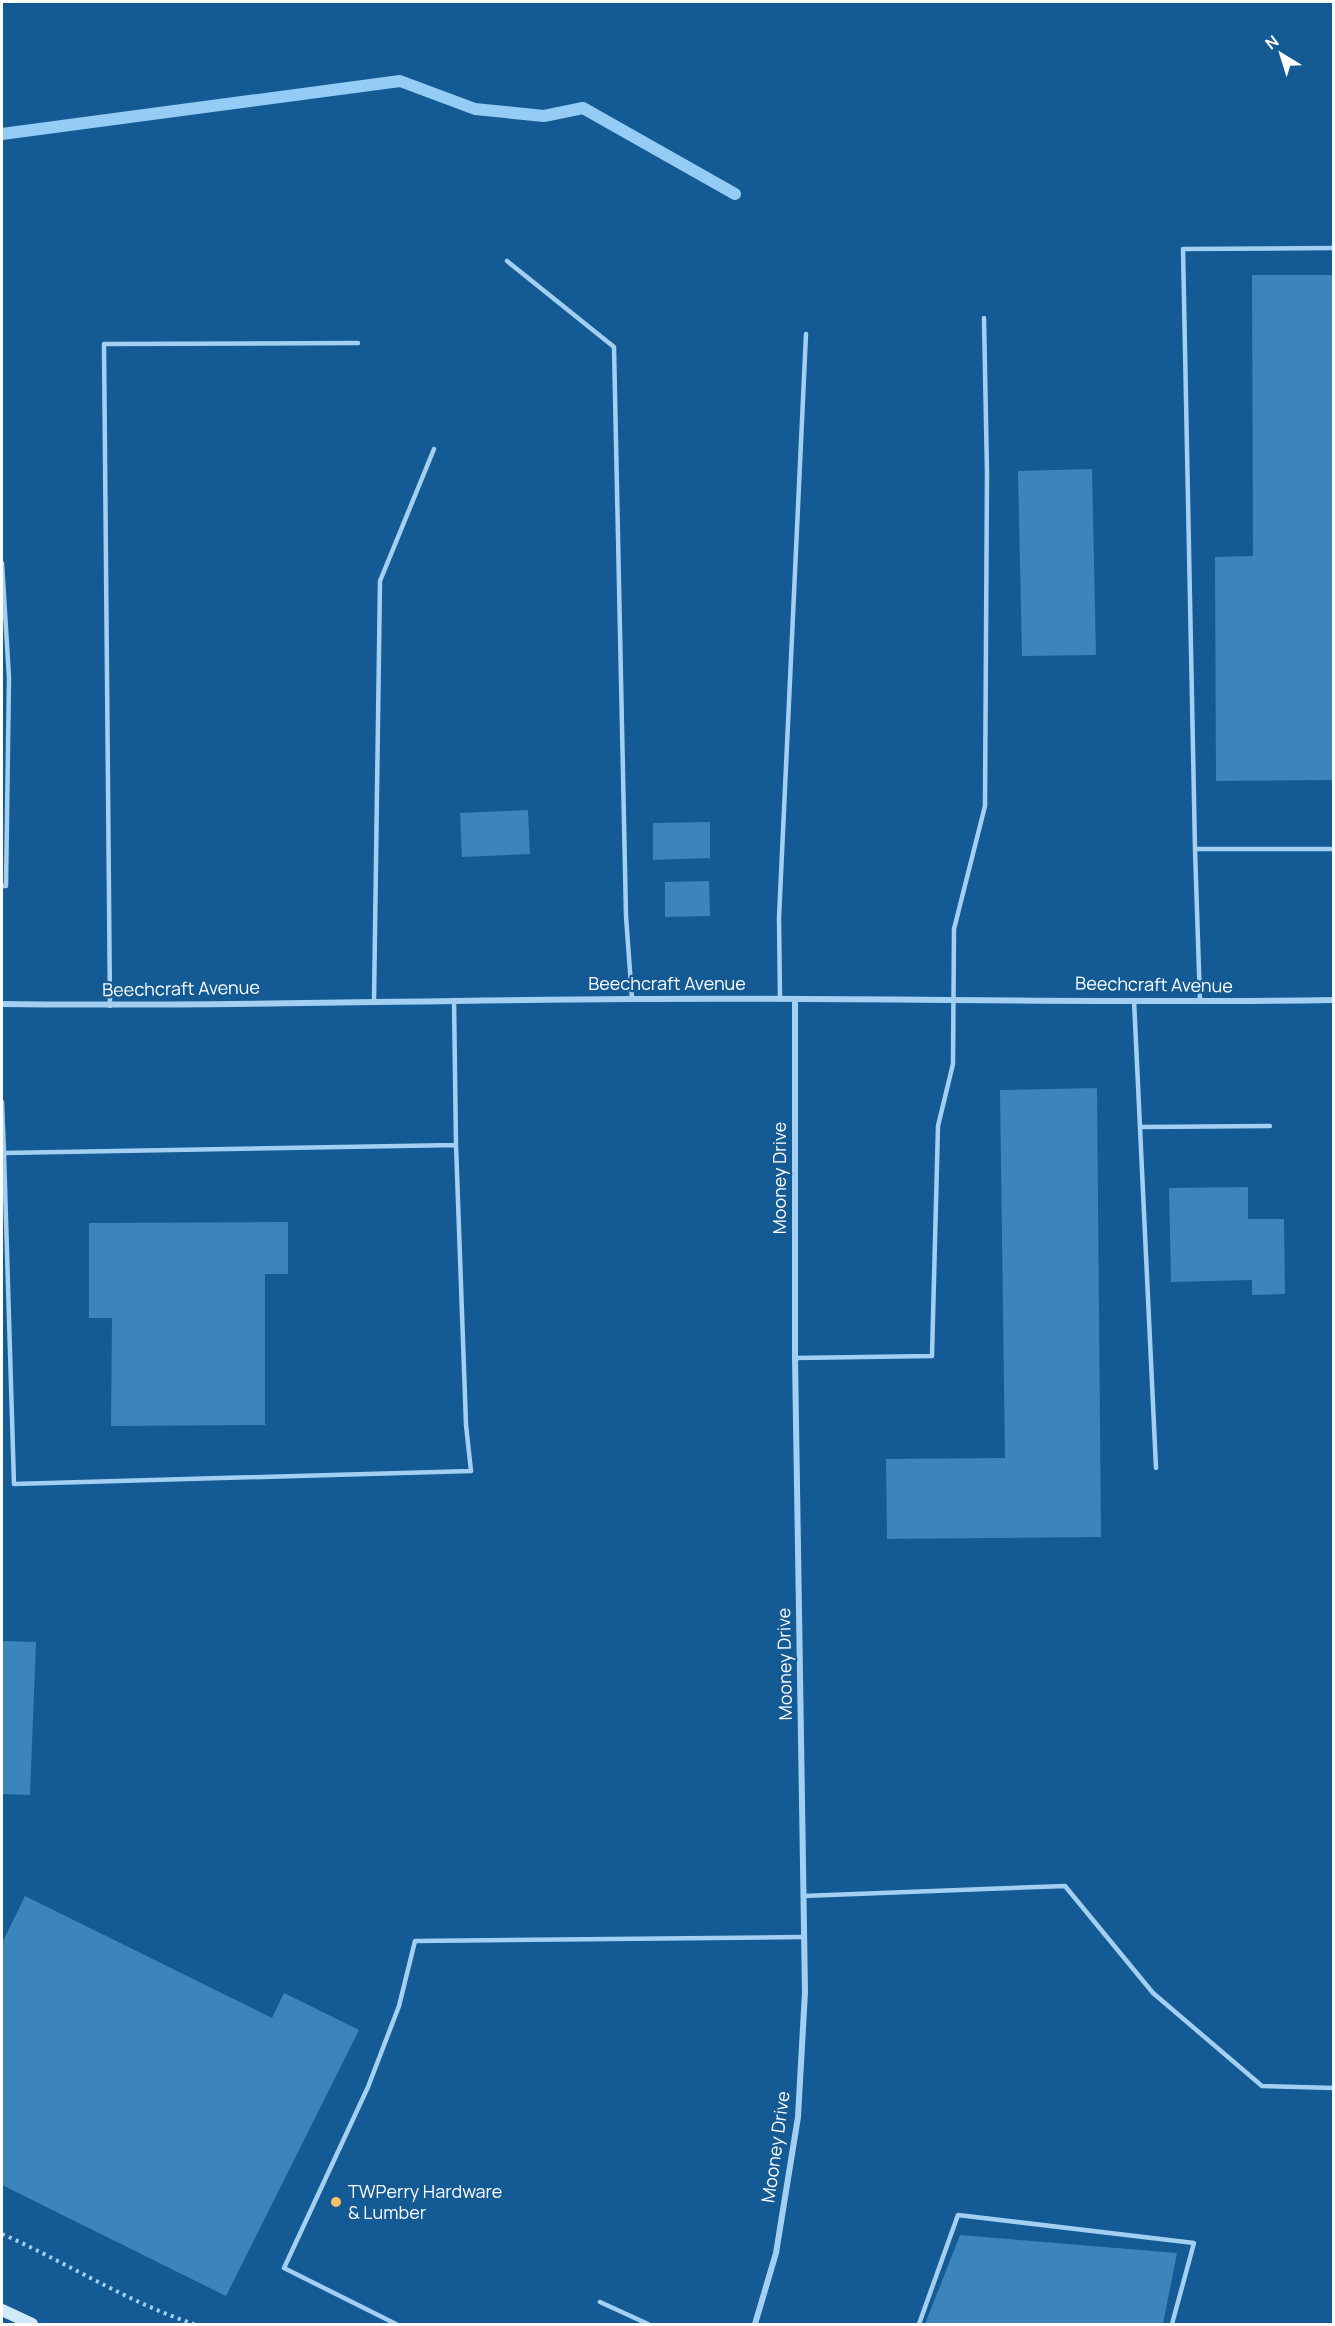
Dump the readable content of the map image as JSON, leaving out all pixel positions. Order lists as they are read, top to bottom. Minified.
{"streets":{"street":["Beechcraft Avenue","Mooney Drive"]},"crossings":[["Beechcraft Avenue","Mooney Drive"]],"places":["TWPerry Hardware & Lumber"],"north":"top left"}
